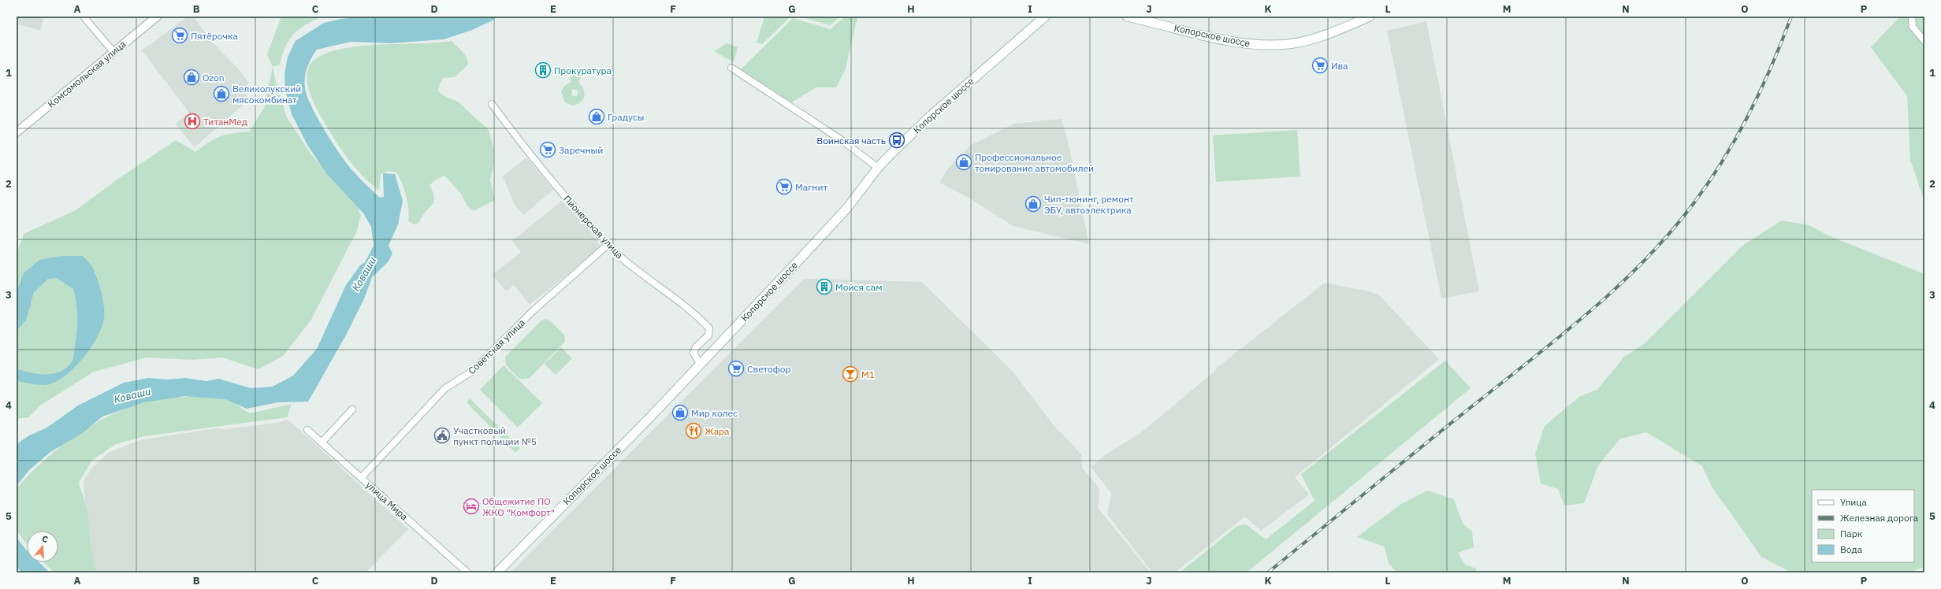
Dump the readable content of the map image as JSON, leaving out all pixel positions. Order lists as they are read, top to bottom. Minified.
{"streets":{"main road":["Копорское шоссе"],"street":["Комсомольская улица","Пионерская улица","Советская улица","улица Мира"]},"crossings":[["Копорское шоссе","Пионерская улица"],["Пионерская улица","Советская улица"],["Советская улица","улица Мира"]],"water":["Коваши"],"places":{"supermarket":["Пятёрочка","Ива","Заречный","Магнит","Светофор"],"building":["Прокуратура","Мойся сам"],"shop":["Ozon","Великолукский мясокомбинат","Градусы","Профессиональное тонирование автомобилей","Чип-тюнинг, ремонт ЭБУ, автоэлектрика","Мир колес"],"hospital":["ТитанМед"],"bus stop":["Воинская часть"],"bar":["М1"],"restaurant":["Жара"],"public building":["Участковый пункт полиции №5"],"hotel":["Общежитие ПО ЖКО \"Комфорт\""]},"legend":["Улица","Железная дорога","Парк","Вода"],"north":"top","grid":{"columns":["A","B","C","D","E","F","G","H","I","J","K","L","M","N","O","P"],"rows":["1","2","3","4","5"]}}
